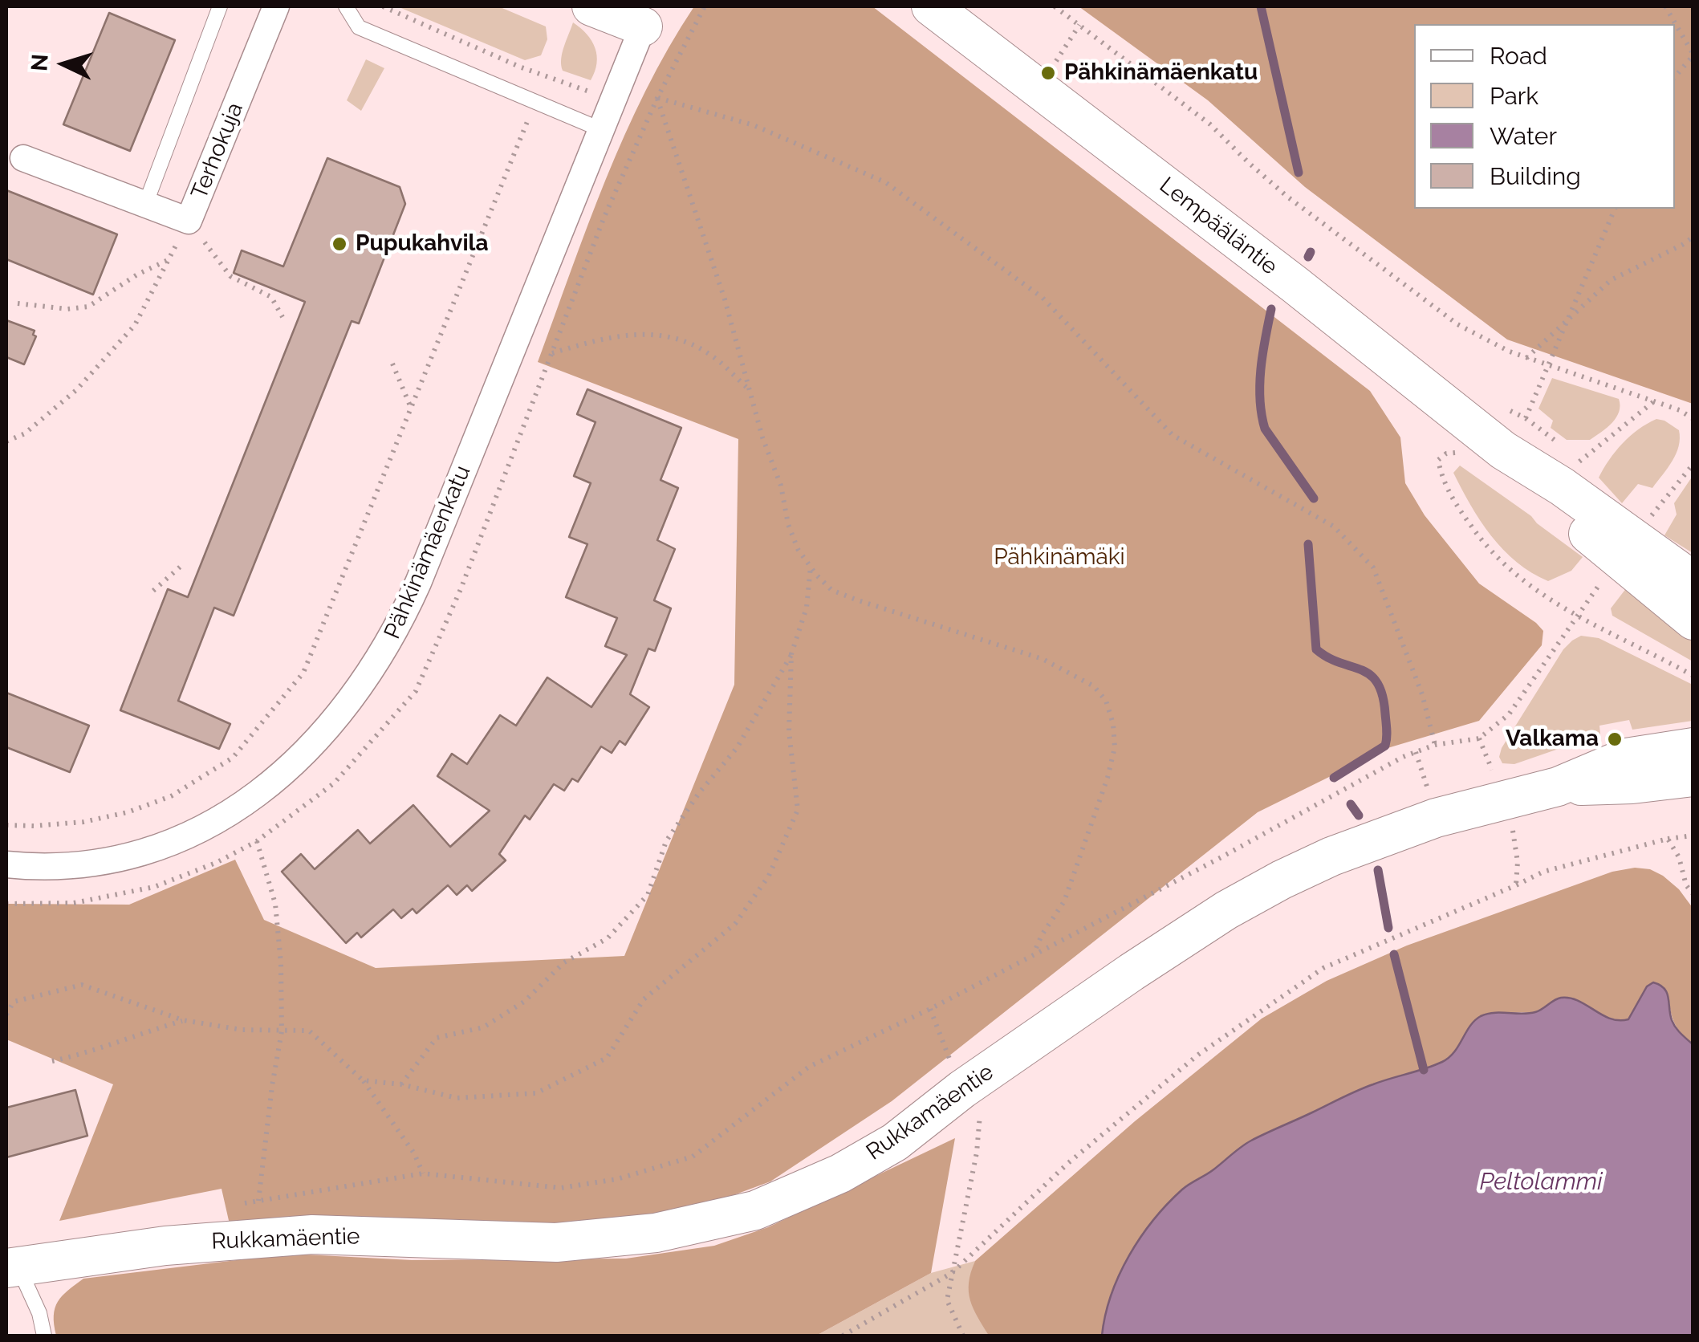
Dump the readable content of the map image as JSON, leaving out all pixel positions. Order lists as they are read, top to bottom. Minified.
{"streets":{"main road":["Lempääläntie","Rukkamäentie"],"street":["Terhokuja","Pähkinämäenkatu"]},"water":["Peltolammi"],"parks":["Pähkinämäki"],"places":["Pähkinämäenkatu","Pupukahvila","Valkama"],"legend":["Road","Park","Water","Building"],"north":"left"}
